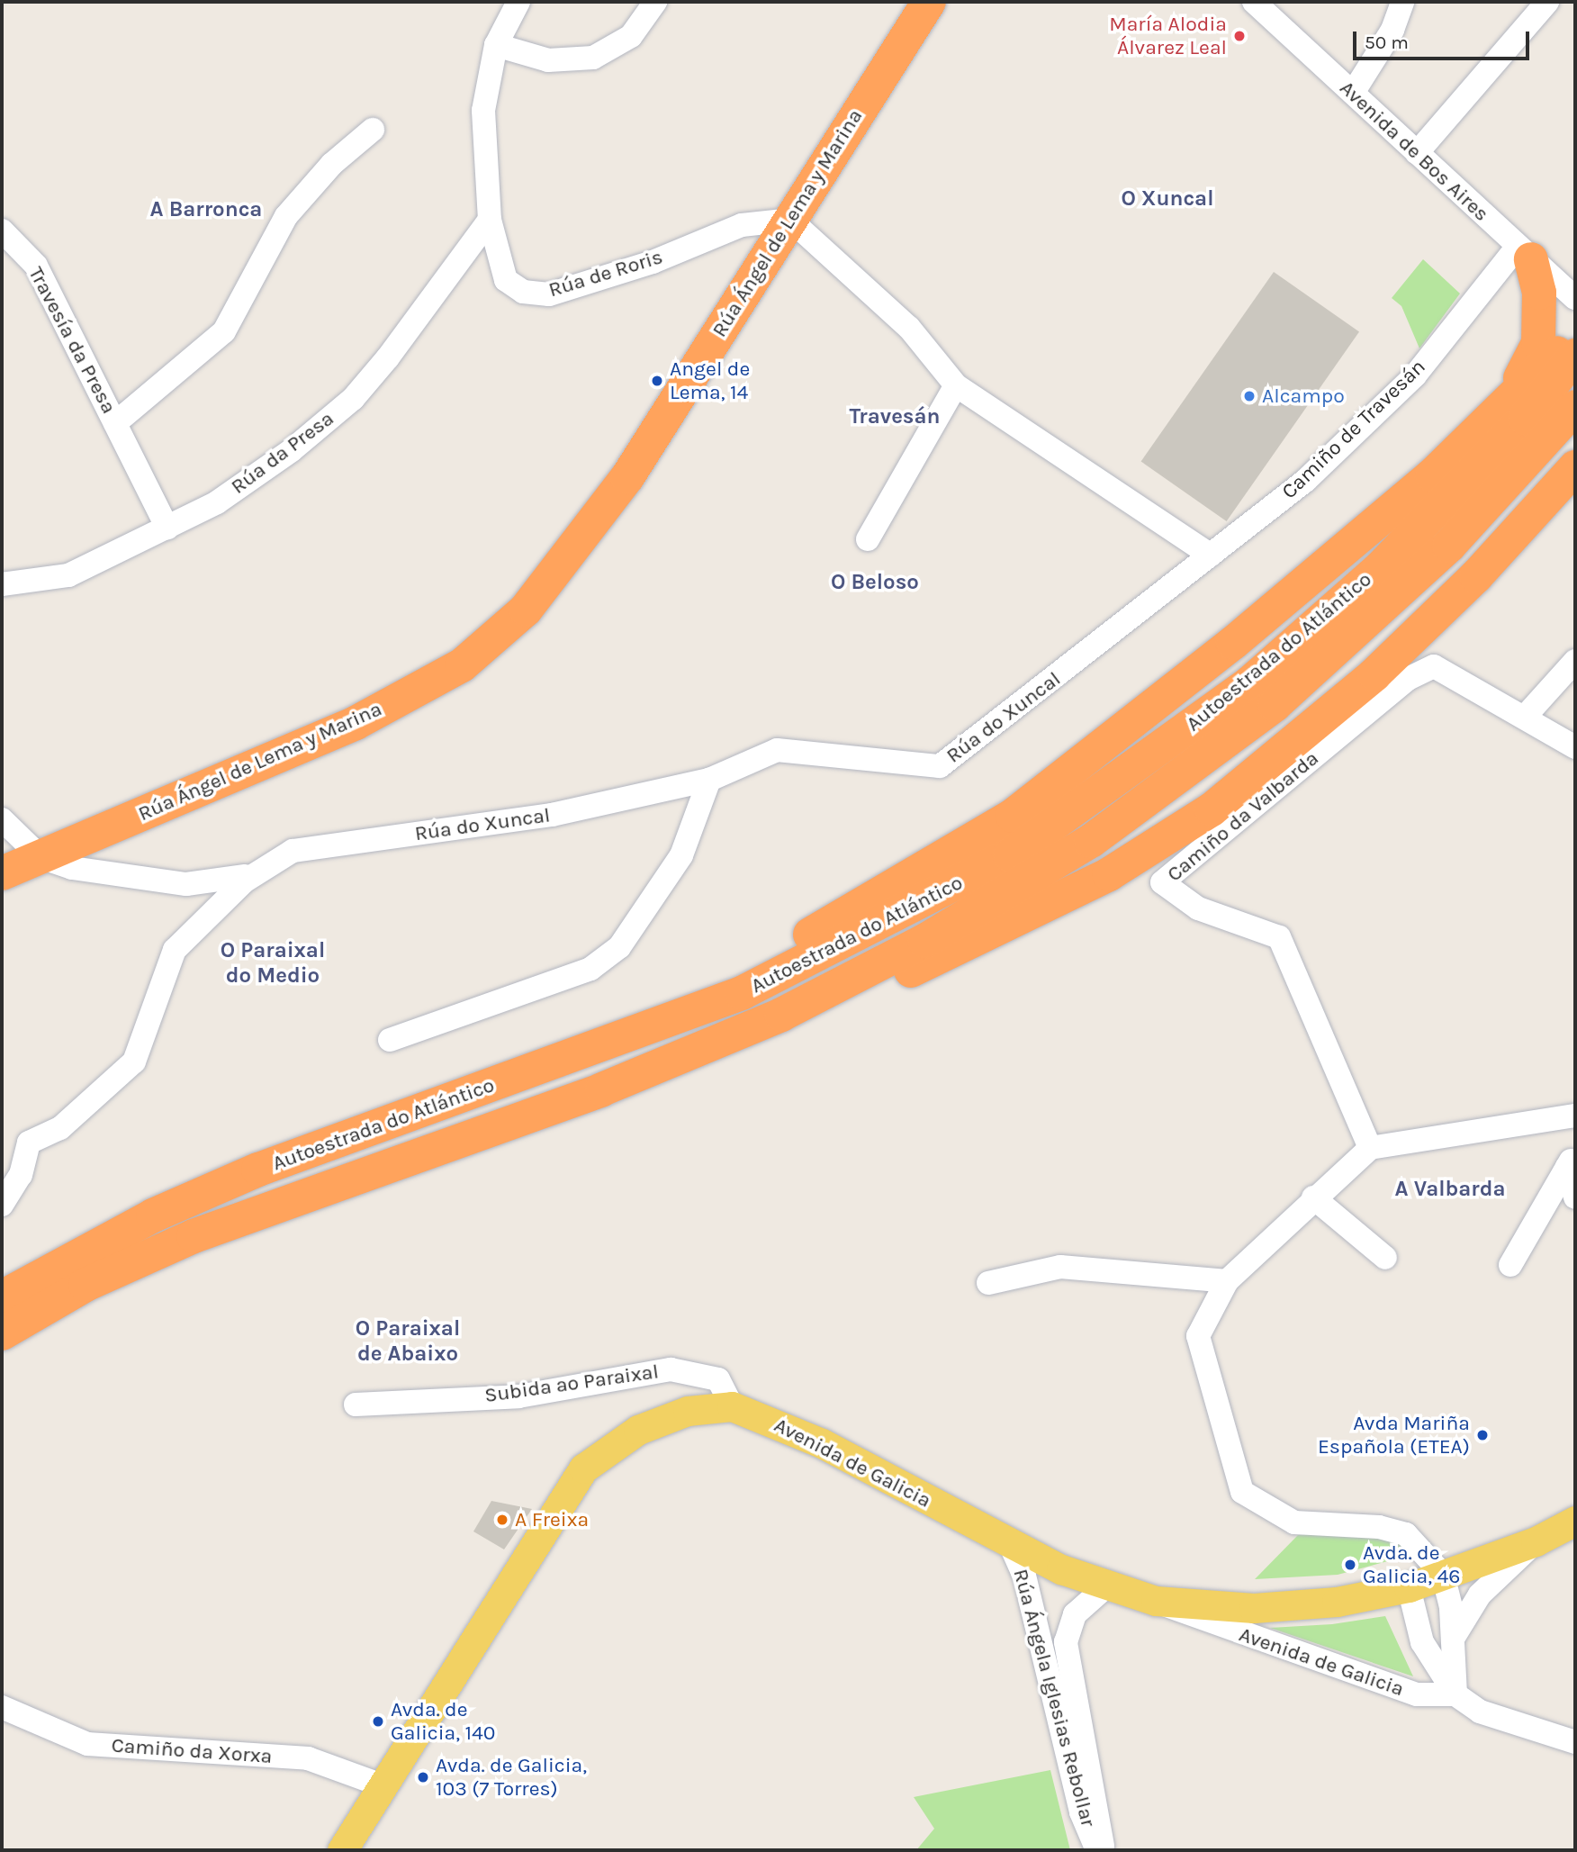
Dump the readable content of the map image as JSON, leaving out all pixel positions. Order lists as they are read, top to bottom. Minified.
{"streets":{"highway":["Rúa Ángel de Lema y Marina","Autoestrada do Atlántico"],"main road":["Avenida de Galicia"],"street":["Avenida de Bos Aires","Rúa de Roris","Travesía da Presa","Camiño de Travesán","Rúa da Presa","Rúa do Xuncal","Camiño da Valbarda","Subida ao Paraixal","Rúa Ángela Iglesias Rebollar","Camiño da Xorxa"]},"crossings":[["Avenida de Bos Aires","Camiño de Travesán"],["Rúa Ángel de Lema y Marina","Rúa de Roris"],["Rúa Ángel de Lema y Marina","Rúa do Xuncal"],["Rúa de Roris","Rúa da Presa"],["Travesía da Presa","Rúa da Presa"],["Camiño de Travesán","Rúa do Xuncal"],["Subida ao Paraixal","Avenida de Galicia"],["Avenida de Galicia","Rúa Ángela Iglesias Rebollar"],["Avenida de Galicia","Camiño da Xorxa"]],"districts":["O Xuncal","A Barronca","Travesán","O Beloso","O Paraixal do Medio","A Valbarda","O Paraixal de Abaixo"],"places":["María Alodia Álvarez Leal","Angel de Lema, 14","Alcampo","Avda Mariña Española (ETEA)","A Freixa","Avda. de Galicia, 46","Avda. de Galicia, 140","Avda. de Galicia, 103 (7 Torres)"],"scale_bar":"50 m"}
